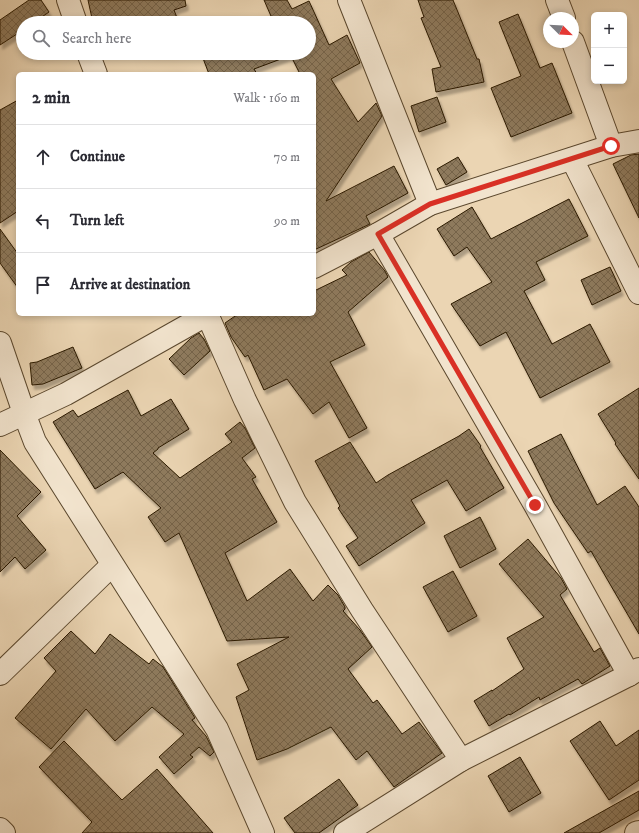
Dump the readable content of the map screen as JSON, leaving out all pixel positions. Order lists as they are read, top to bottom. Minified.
{"north":"bottom right","page":{"map_buttons":["+","−"],"search":"Search here","heading":["2 min","Walk · 160 m"],"list":[["Continue","70 m"],["Turn left","90 m"],"Arrive at destination"]}}
